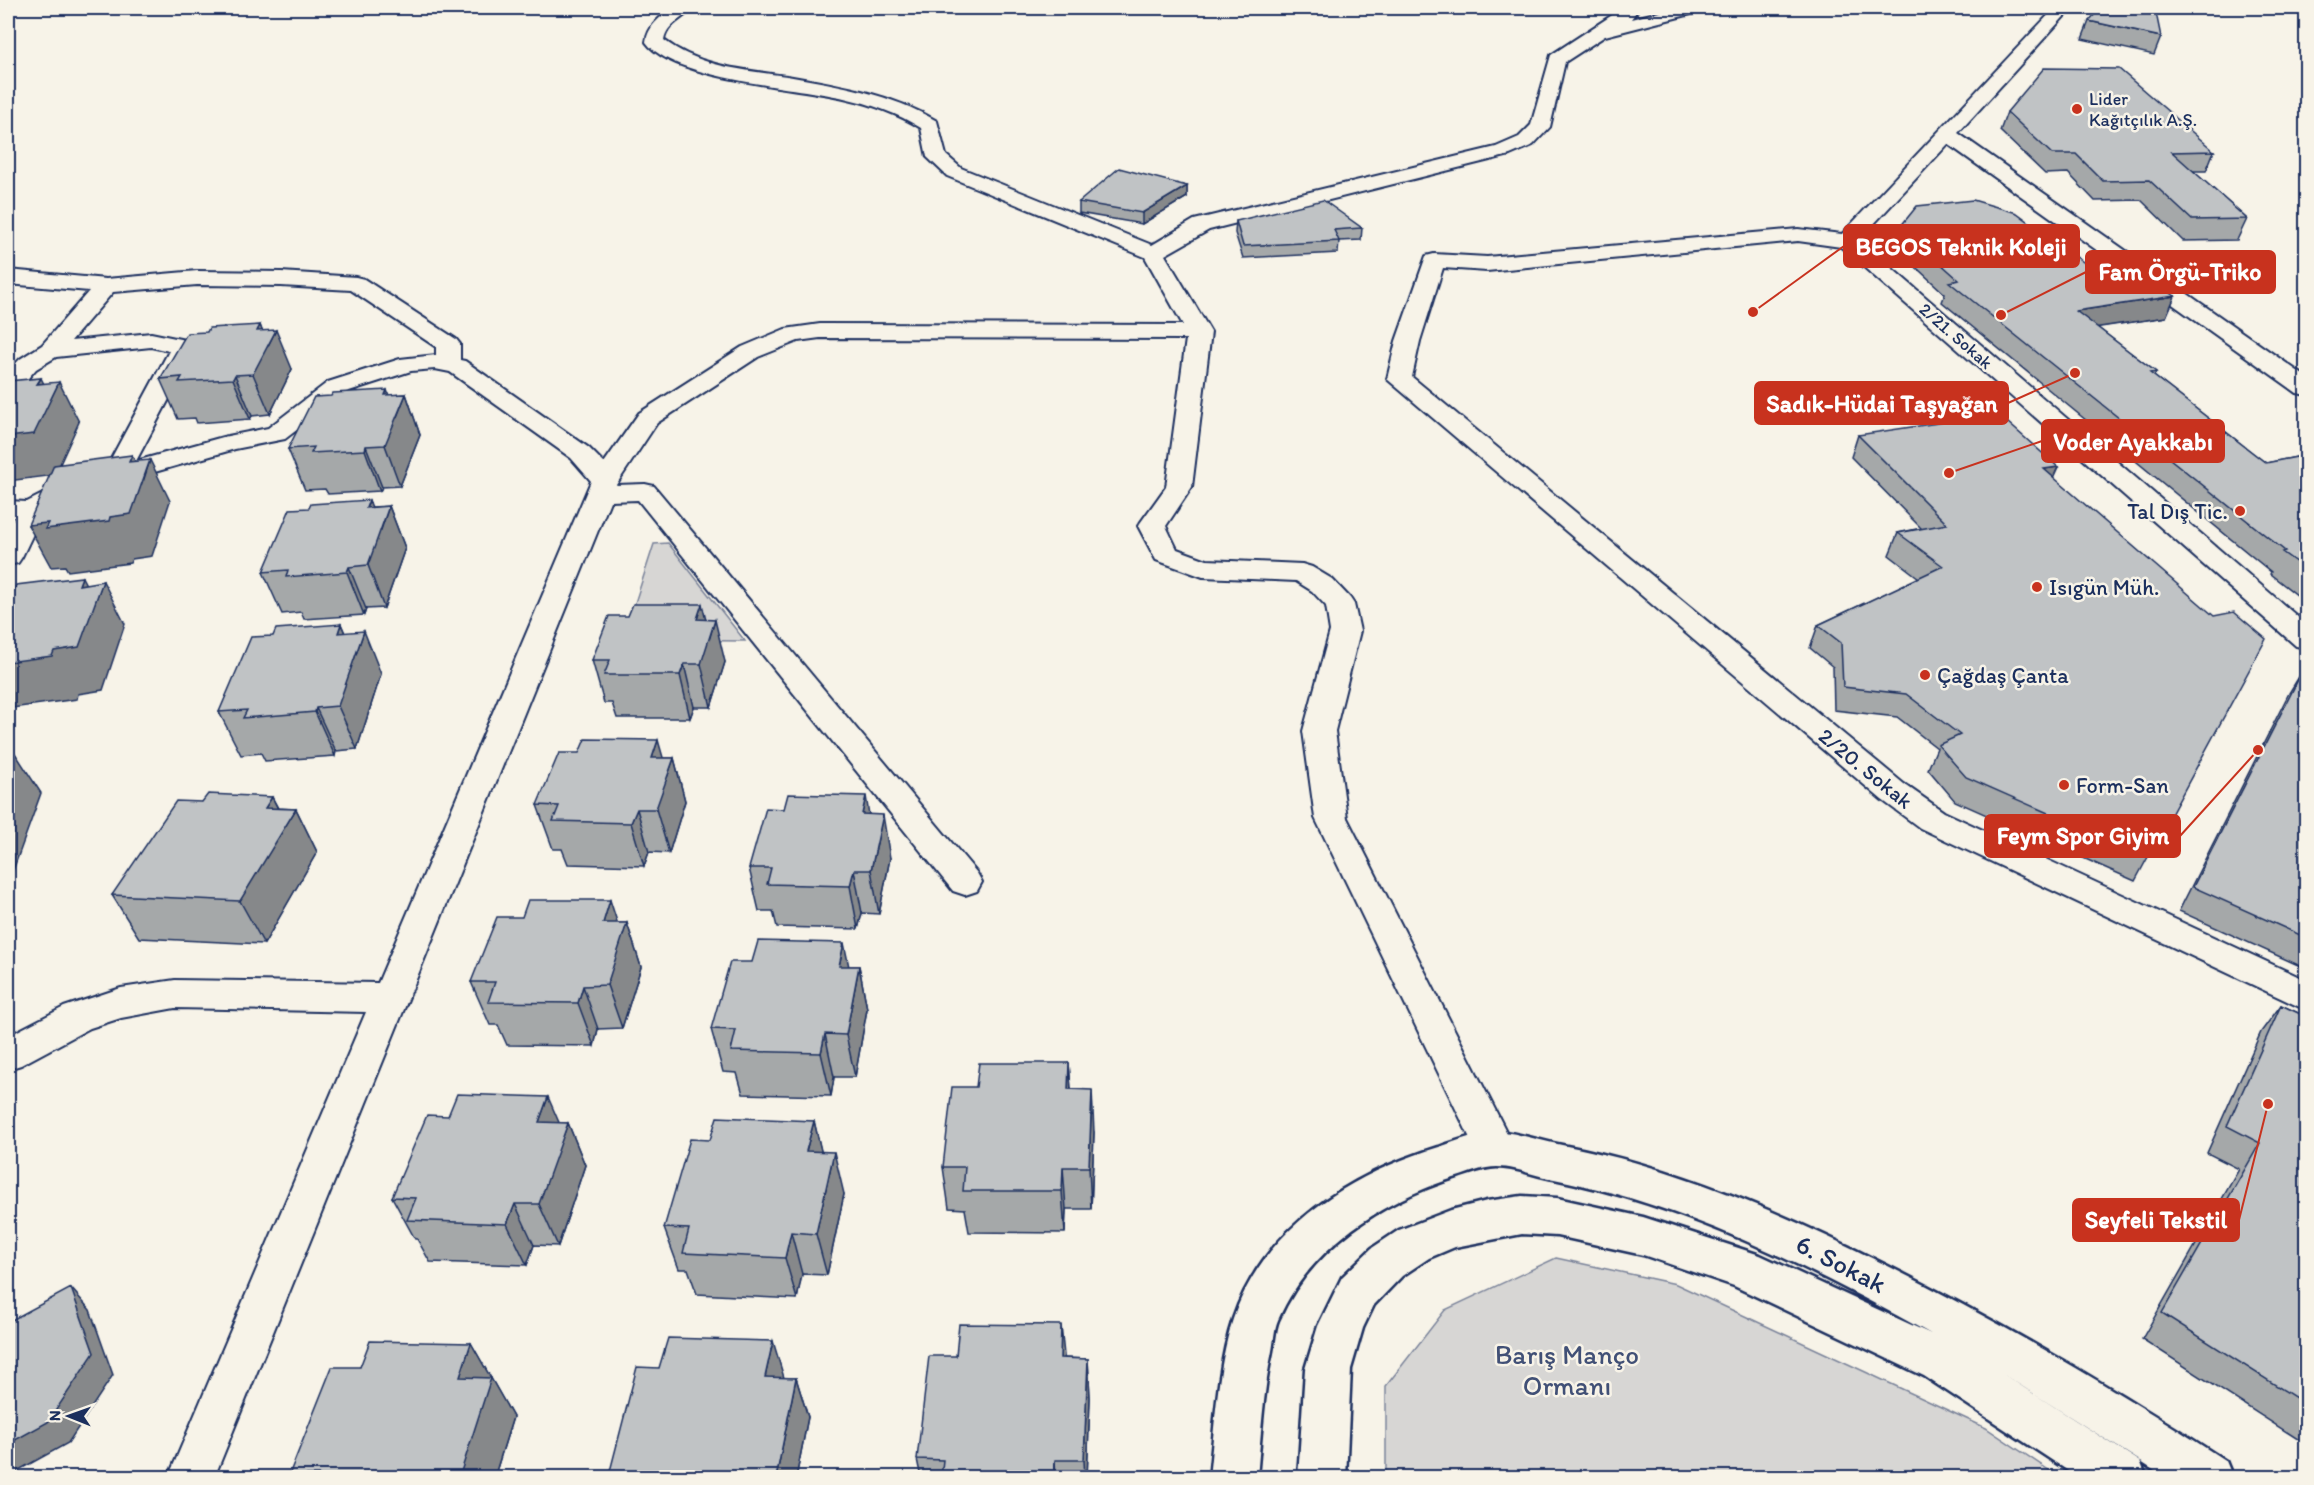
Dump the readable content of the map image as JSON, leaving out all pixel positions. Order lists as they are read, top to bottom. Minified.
{"streets":{"main road":["6. Sokak"],"street":["2/21. Sokak","2/20. Sokak"]},"crossings":[["2/21. Sokak","2/20. Sokak"]],"parks":["Barış Manço Ormanı"],"places":["Lider Kağıtçılık A.Ş.","BEGOS Teknik Koleji","Fam Örgü-Triko","Sadık-Hüdai Taşyağan","Voder Ayakkabı","Tal Dış Tic.","Isıgün Müh.","Çağdaş Çanta","Feym Spor Giyim","Form-San","Seyfeli Tekstil"],"north":"left"}
